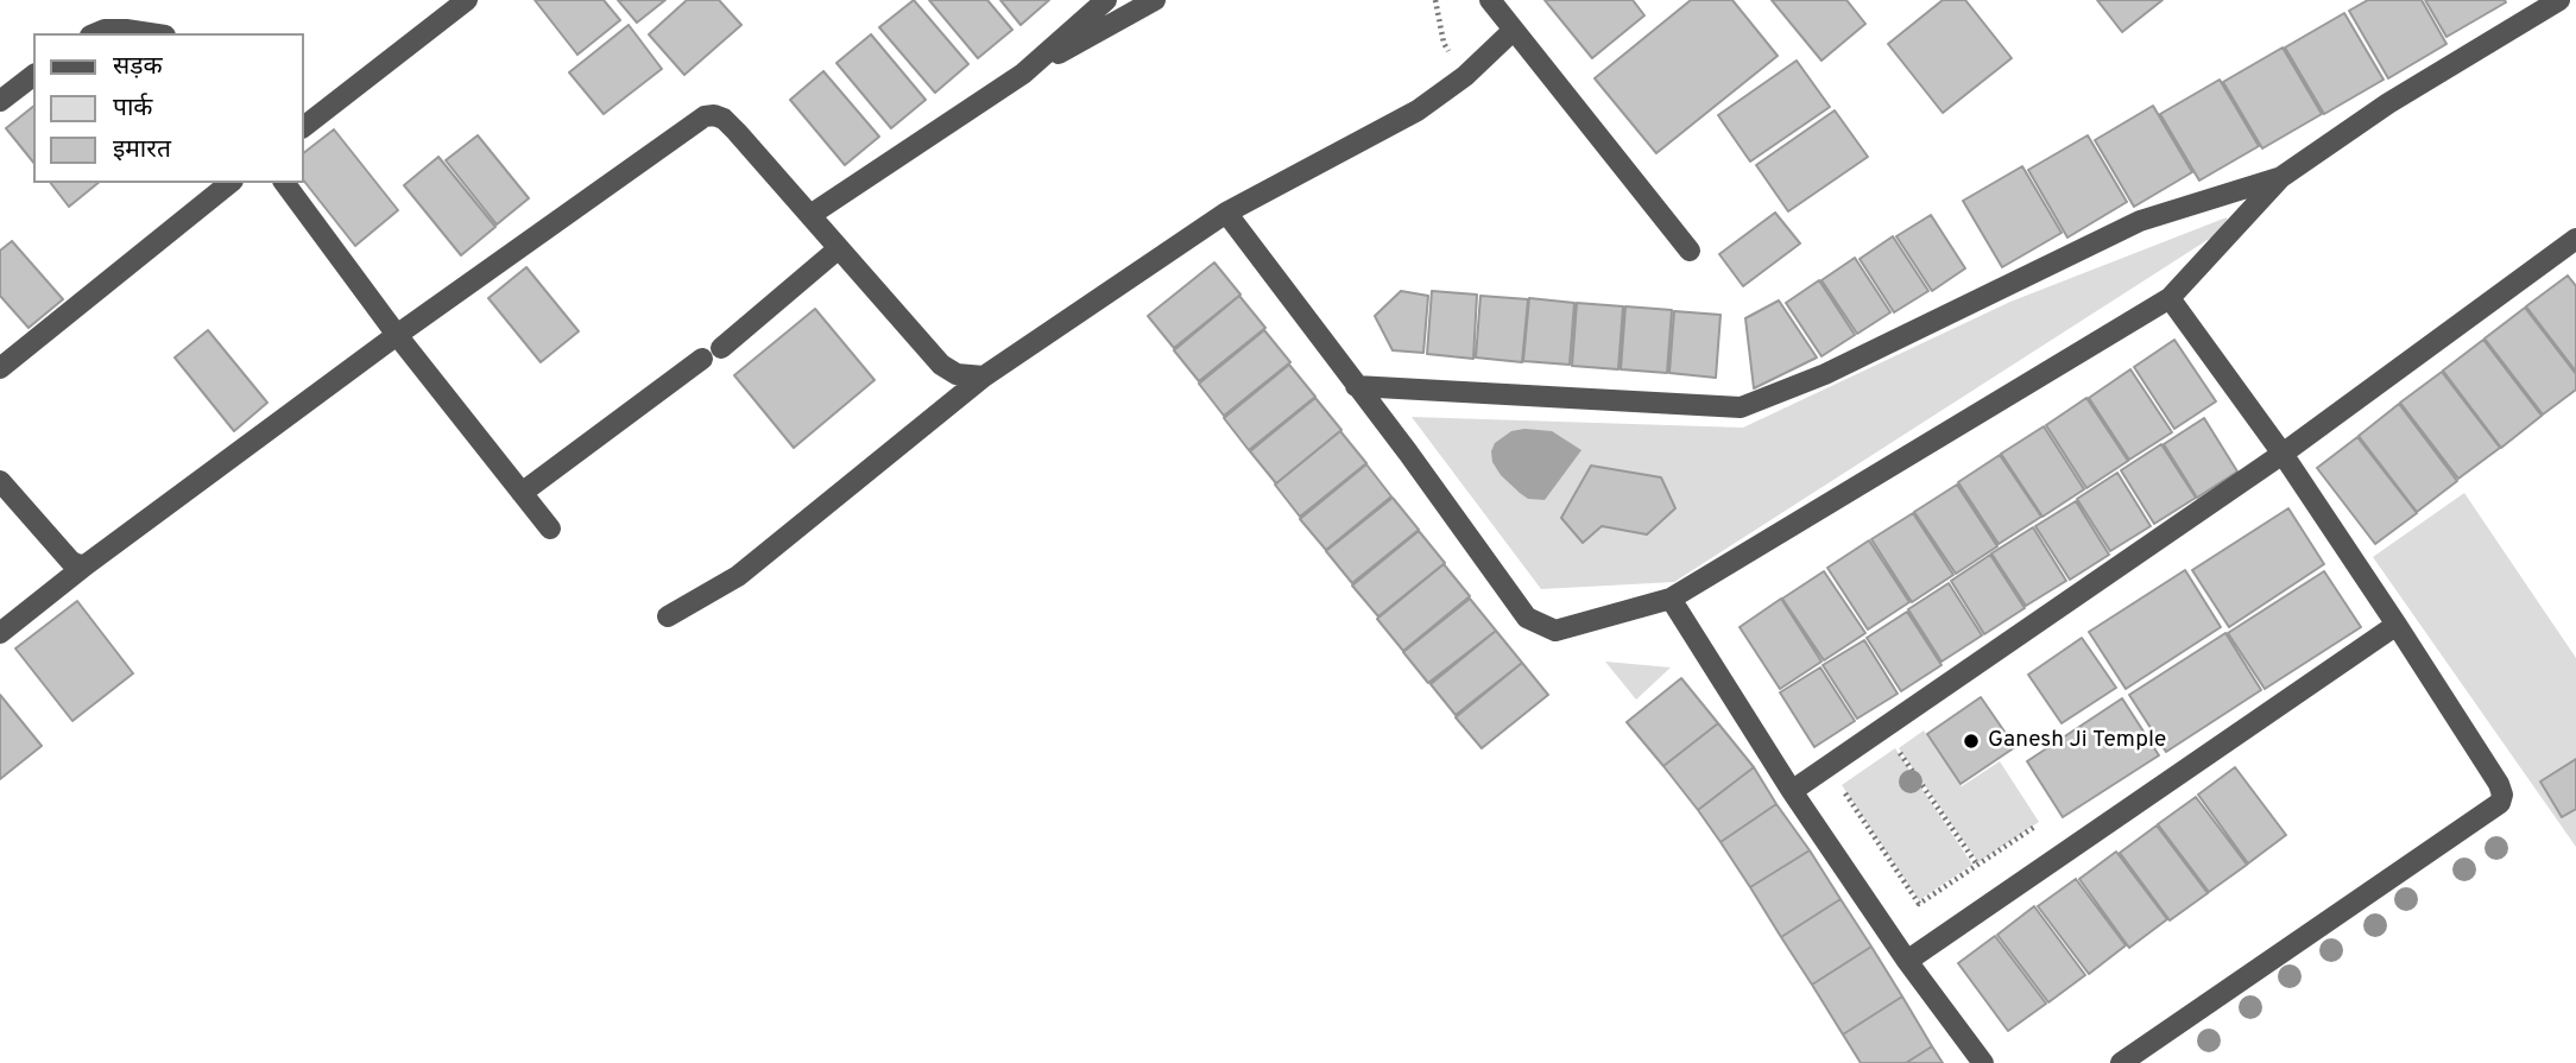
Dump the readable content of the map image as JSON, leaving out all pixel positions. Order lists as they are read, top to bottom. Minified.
{"places":["Ganesh Ji Temple"],"legend":["सड़क","पार्क","इमारत"]}
